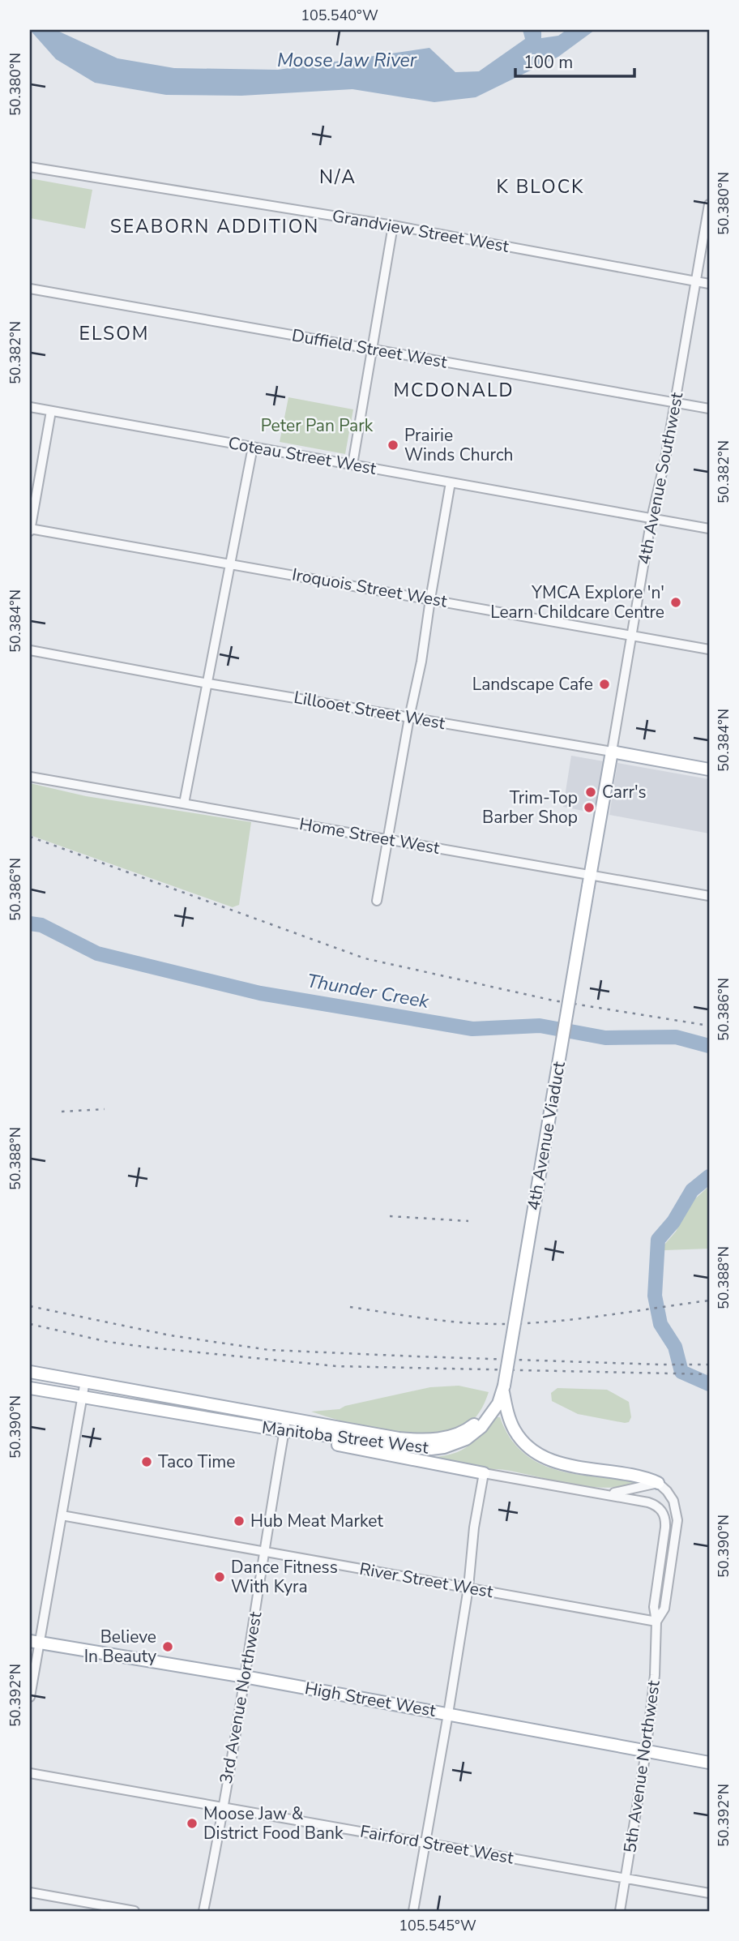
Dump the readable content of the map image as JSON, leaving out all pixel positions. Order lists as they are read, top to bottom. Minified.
{"streets":{"main road":["4th Avenue Southwest","Lillooet Street West","4th Avenue Viaduct","Manitoba Street West","High Street West"],"street":["Grandview Street West","Duffield Street West","Coteau Street West","Iroquois Street West","Home Street West","River Street West","3rd Avenue Northwest","5th Avenue Northwest","Fairford Street West"]},"crossings":[["Grandview Street West","4th Avenue Southwest"],["Duffield Street West","4th Avenue Southwest"],["Coteau Street West","4th Avenue Southwest"],["4th Avenue Southwest","Iroquois Street West"],["4th Avenue Southwest","Lillooet Street West"],["4th Avenue Southwest","Home Street West"],["4th Avenue Southwest","4th Avenue Viaduct"],["Home Street West","4th Avenue Viaduct"],["4th Avenue Viaduct","Manitoba Street West"],["Manitoba Street West","3rd Avenue Northwest"],["River Street West","3rd Avenue Northwest"],["River Street West","5th Avenue Northwest"],["3rd Avenue Northwest","High Street West"],["3rd Avenue Northwest","Fairford Street West"],["High Street West","5th Avenue Northwest"],["5th Avenue Northwest","Fairford Street West"]],"districts":["N/A","K BLOCK","SEABORN ADDITION","ELSOM","MCDONALD"],"water":["Moose Jaw River","Thunder Creek"],"parks":["Peter Pan Park"],"places":["Prairie Winds Church","YMCA Explore 'n' Learn Childcare Centre","Landscape Cafe","Carr's","Trim-Top Barber Shop","Taco Time","Hub Meat Market","Dance Fitness With Kyra","Believe In Beauty","Moose Jaw & District Food Bank"],"scale_bar":"100 m","coordinates":["105.540°W","50.380°N","50.382°N","50.384°N","50.386°N","50.388°N","50.390°N","50.392°N","105.545°W"]}
